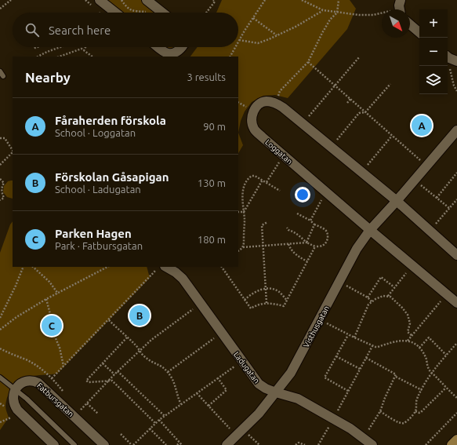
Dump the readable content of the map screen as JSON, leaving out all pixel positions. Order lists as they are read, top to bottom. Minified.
{"streets":{"street":["Loggatan","Visthusgatan","Ladugatan","Fatbursgatan"]},"crossings":[["Loggatan","Visthusgatan"],["Visthusgatan","Ladugatan"]],"north":"bottom right","page":{"map_buttons":["+","−"],"search":"Search here","heading":["Nearby","3 results"],"list":[{"mark":"A","name":"Fåraherden förskola","note":"School · Loggatan","value":"90 m"},{"mark":"B","name":"Förskolan Gåsapigan","note":"School · Ladugatan","value":"130 m"},{"mark":"C","name":"Parken Hagen","note":"Park · Fatbursgatan","value":"180 m"}],"pins":["A","B","C"]}}
